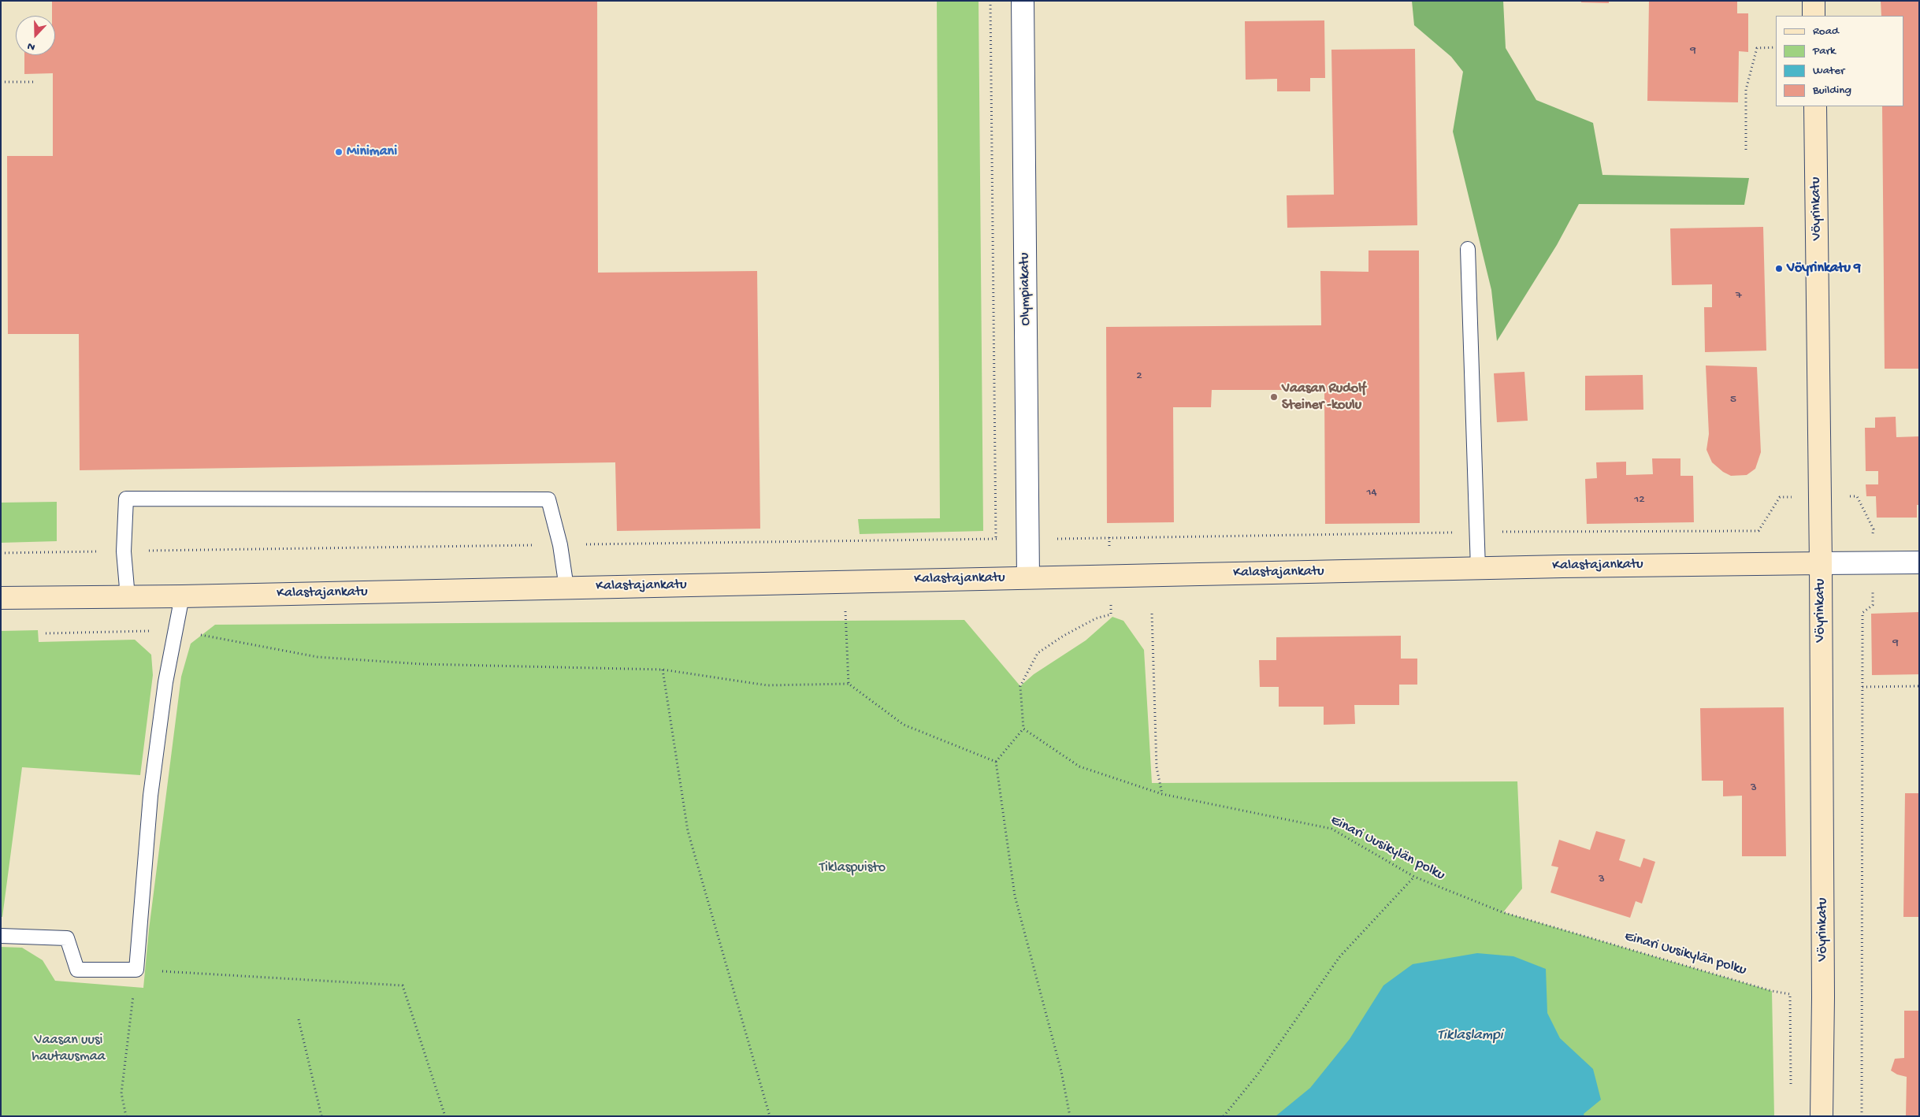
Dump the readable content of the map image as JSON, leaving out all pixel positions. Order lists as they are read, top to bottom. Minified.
{"streets":{"street":["Vöyrinkatu","Olympiakatu","Kalastajankatu"],"path":["Einari Uusikylän polku"]},"crossings":[["Vöyrinkatu","Kalastajankatu"],["Olympiakatu","Kalastajankatu"]],"water":["Tiklaslampi"],"parks":["Tiklaspuisto","Vaasan uusi hautausmaa"],"places":["Minimani","Vöyrinkatu 9","Vaasan Rudolf Steiner -koulu"],"house_numbers":["9","7","2","5","14","12","9","3","3"],"legend":["Road","Park","Water","Building"],"north":"bottom"}
